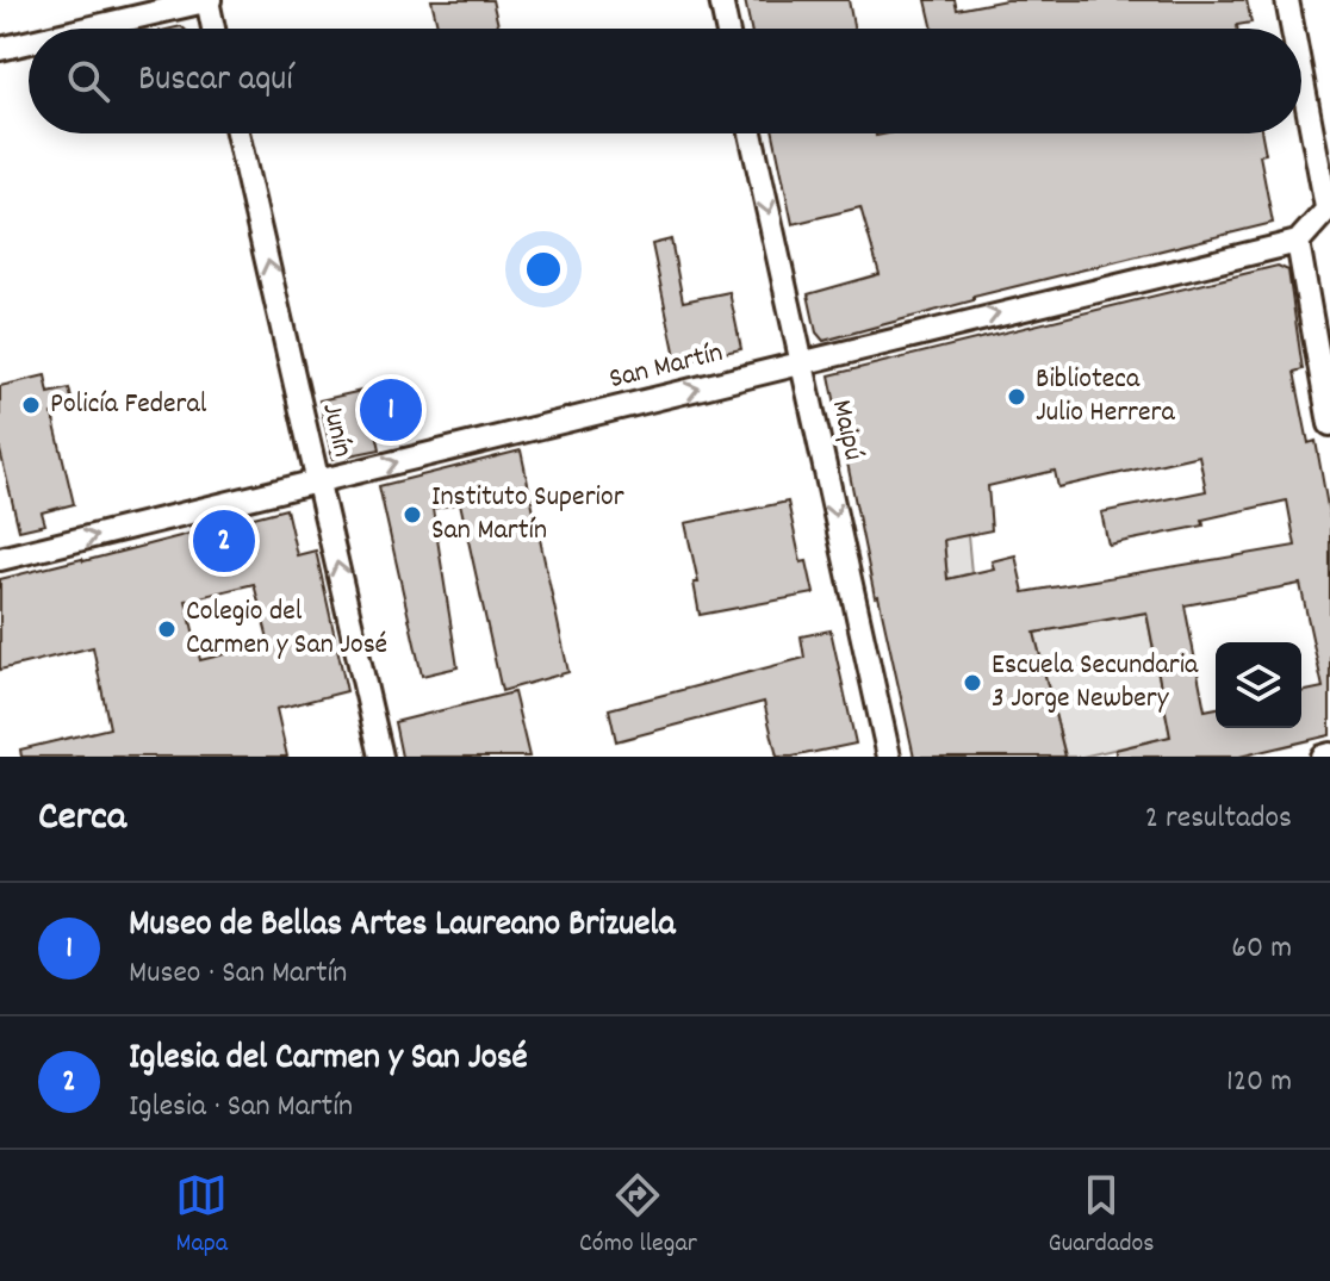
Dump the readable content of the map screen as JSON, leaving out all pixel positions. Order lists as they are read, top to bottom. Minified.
{"streets":{"street":["San Martín","Junín","Maipú"]},"crossings":[["San Martín","Junín"],["San Martín","Maipú"]],"one_way":["San Martín","Junín","Maipú"],"places":["Biblioteca Julio Herrera","Policía Federal","Instituto Superior San Martín","Colegio del Carmen y San José","Escuela Secundaria 3 Jorge Newbery"],"page":{"search":"Buscar aquí","pins":["1","2"],"heading":["Cerca","2 resultados"],"list":[{"mark":"1","name":"Museo de Bellas Artes Laureano Brizuela","note":"Museo · San Martín","value":"60 m"},{"mark":"2","name":"Iglesia del Carmen y San José","note":"Iglesia · San Martín","value":"120 m"}],"nav":["Mapa","Cómo llegar","Guardados"]}}
